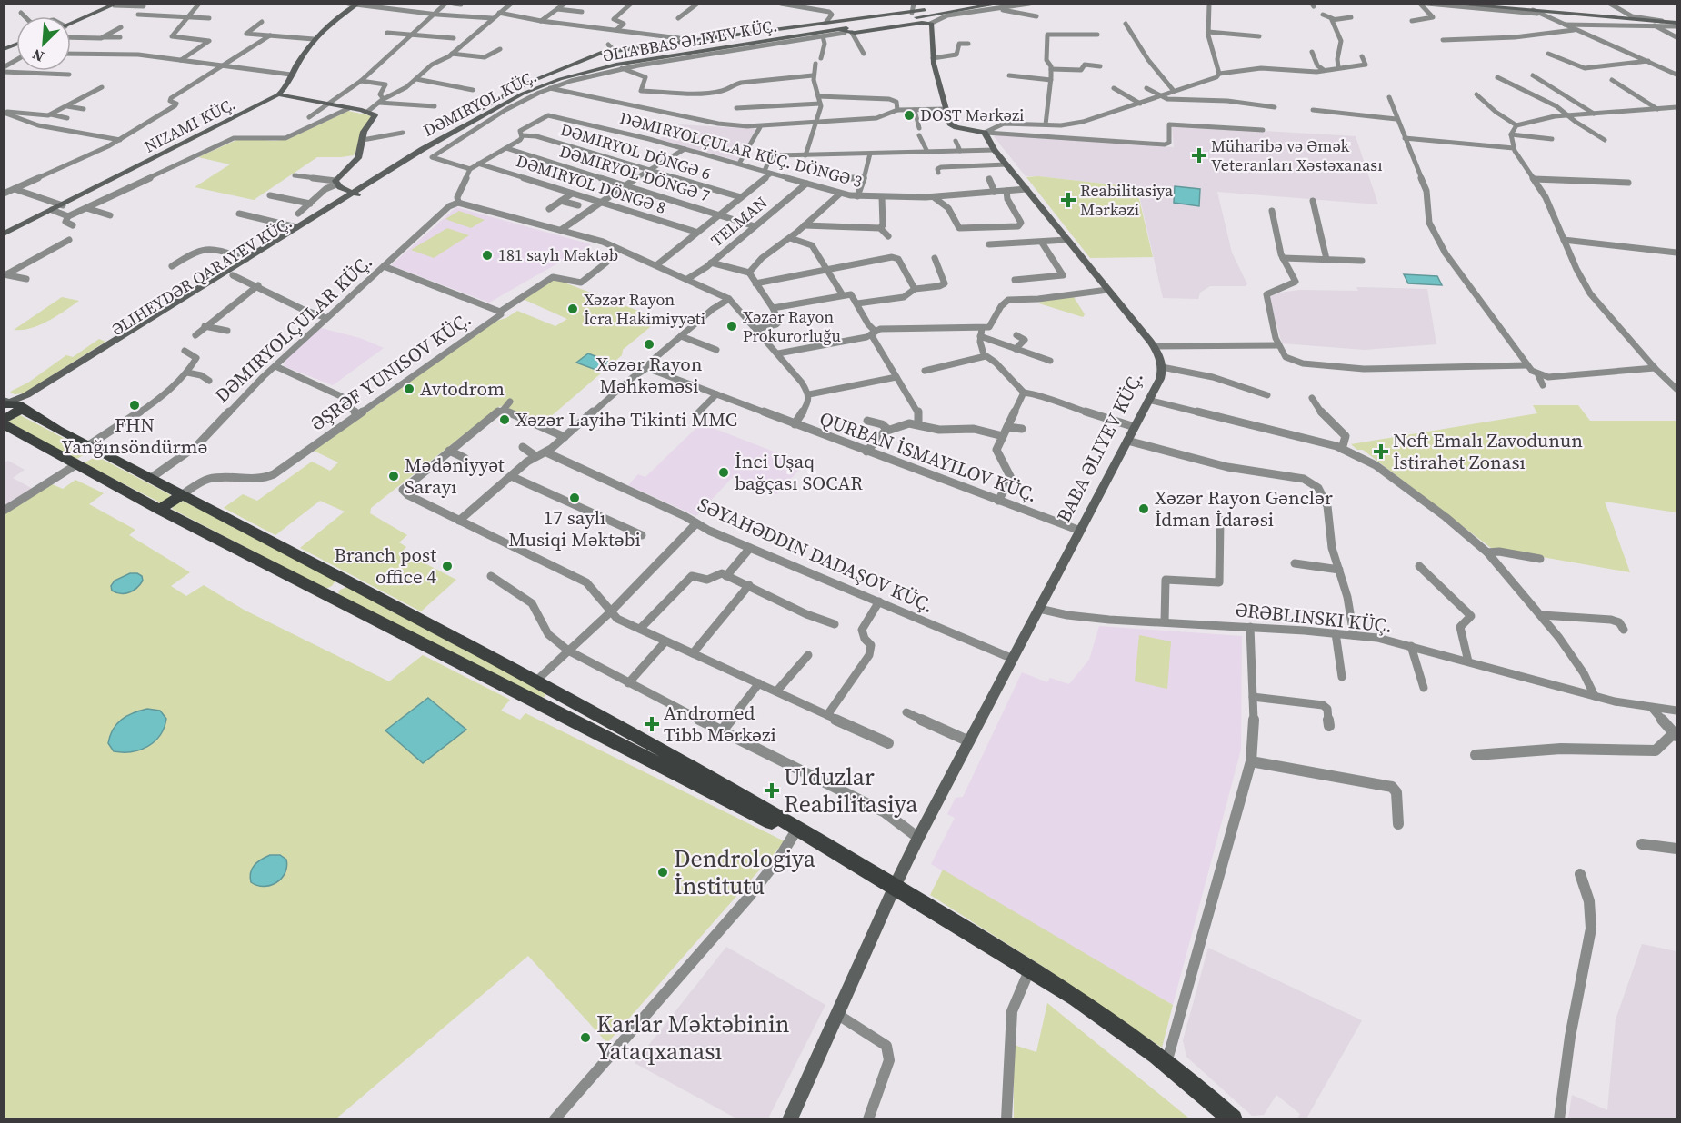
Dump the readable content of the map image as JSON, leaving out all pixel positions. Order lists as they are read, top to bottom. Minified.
{"streets":{"street":["ƏLIABBAS ƏLIYEV KÜÇ.","DƏMIRYOL KÜÇ.","NIZAMI KÜÇ.","DƏMIRYOLÇULAR KÜÇ. DÖNGƏ 3","DƏMIRYOL DÖNGƏ 6","DƏMIRYOL DÖNGƏ 7","DƏMIRYOL DÖNGƏ 8","TELMAN","ƏLIHEYDƏR QARAYEV KÜÇ.","DƏMIRYOLÇULAR KÜÇ.","ƏŞRƏF YUNISOV KÜÇ.","BABA ƏLIYEV KÜÇ.","SƏYAHƏDDIN DADAŞOV KÜÇ.","ƏRƏBLINSKI KÜÇ."]},"crossings":[["ƏLIABBAS ƏLIYEV KÜÇ.","DƏMIRYOL KÜÇ."],["ƏLIABBAS ƏLIYEV KÜÇ.","ƏLIHEYDƏR QARAYEV KÜÇ."],["DƏMIRYOL KÜÇ.","ƏLIHEYDƏR QARAYEV KÜÇ."],["DƏMIRYOLÇULAR KÜÇ. DÖNGƏ 3","DƏMIRYOL DÖNGƏ 6"],["DƏMIRYOLÇULAR KÜÇ. DÖNGƏ 3","TELMAN"],["DƏMIRYOLÇULAR KÜÇ. DÖNGƏ 3","BABA ƏLIYEV KÜÇ."],["DƏMIRYOL DÖNGƏ 7","TELMAN"],["DƏMIRYOLÇULAR KÜÇ.","ƏŞRƏF YUNISOV KÜÇ."],["BABA ƏLIYEV KÜÇ.","SƏYAHƏDDIN DADAŞOV KÜÇ."],["BABA ƏLIYEV KÜÇ.","ƏRƏBLINSKI KÜÇ."]],"places":{"other":["DOST Mərkəzi","181 saylı Məktəb","Xəzər Rayon İcra Hakimiyyəti","Xəzər Rayon Prokurorluğu","Xəzər Rayon Məhkəməsi","Avtodrom","FHN Yanğınsöndürmə","Xəzər Layihə Tikinti MMC","İnci Uşaq bağçası SOCAR","Mədəniyyət Sarayı","17 saylı Musiqi Məktəbi","Xəzər Rayon Gənclər İdman İdarəsi","Branch post office 4","Dendrologiya İnstitutu","Karlar Məktəbinin Yataqxanası"],"health":["Müharibə və Əmək Veteranları Xəstəxanası","Reabilitasiya Mərkəzi","Neft Emalı Zavodunun İstirahət Zonası","Andromed Tibb Mərkəzi","Ulduzlar Reabilitasiya"]},"north":"bottom left"}
